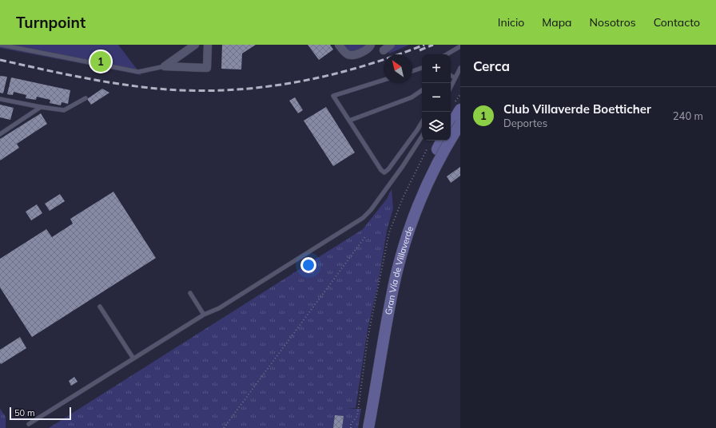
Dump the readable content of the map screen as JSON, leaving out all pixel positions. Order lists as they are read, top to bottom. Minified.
{"streets":{"street":["Gran Vía de Villaverde"]},"scale_bar":"50 m","north":"top left","page":{"header":"Turnpoint","nav":["Inicio","Mapa","Nosotros","Contacto"],"heading":"Cerca","pins":"1","map_buttons":["+","−"],"list":[{"mark":"1","name":"Club Villaverde Boetticher","note":"Deportes","value":"240 m"}],"scale":"50 m"}}
